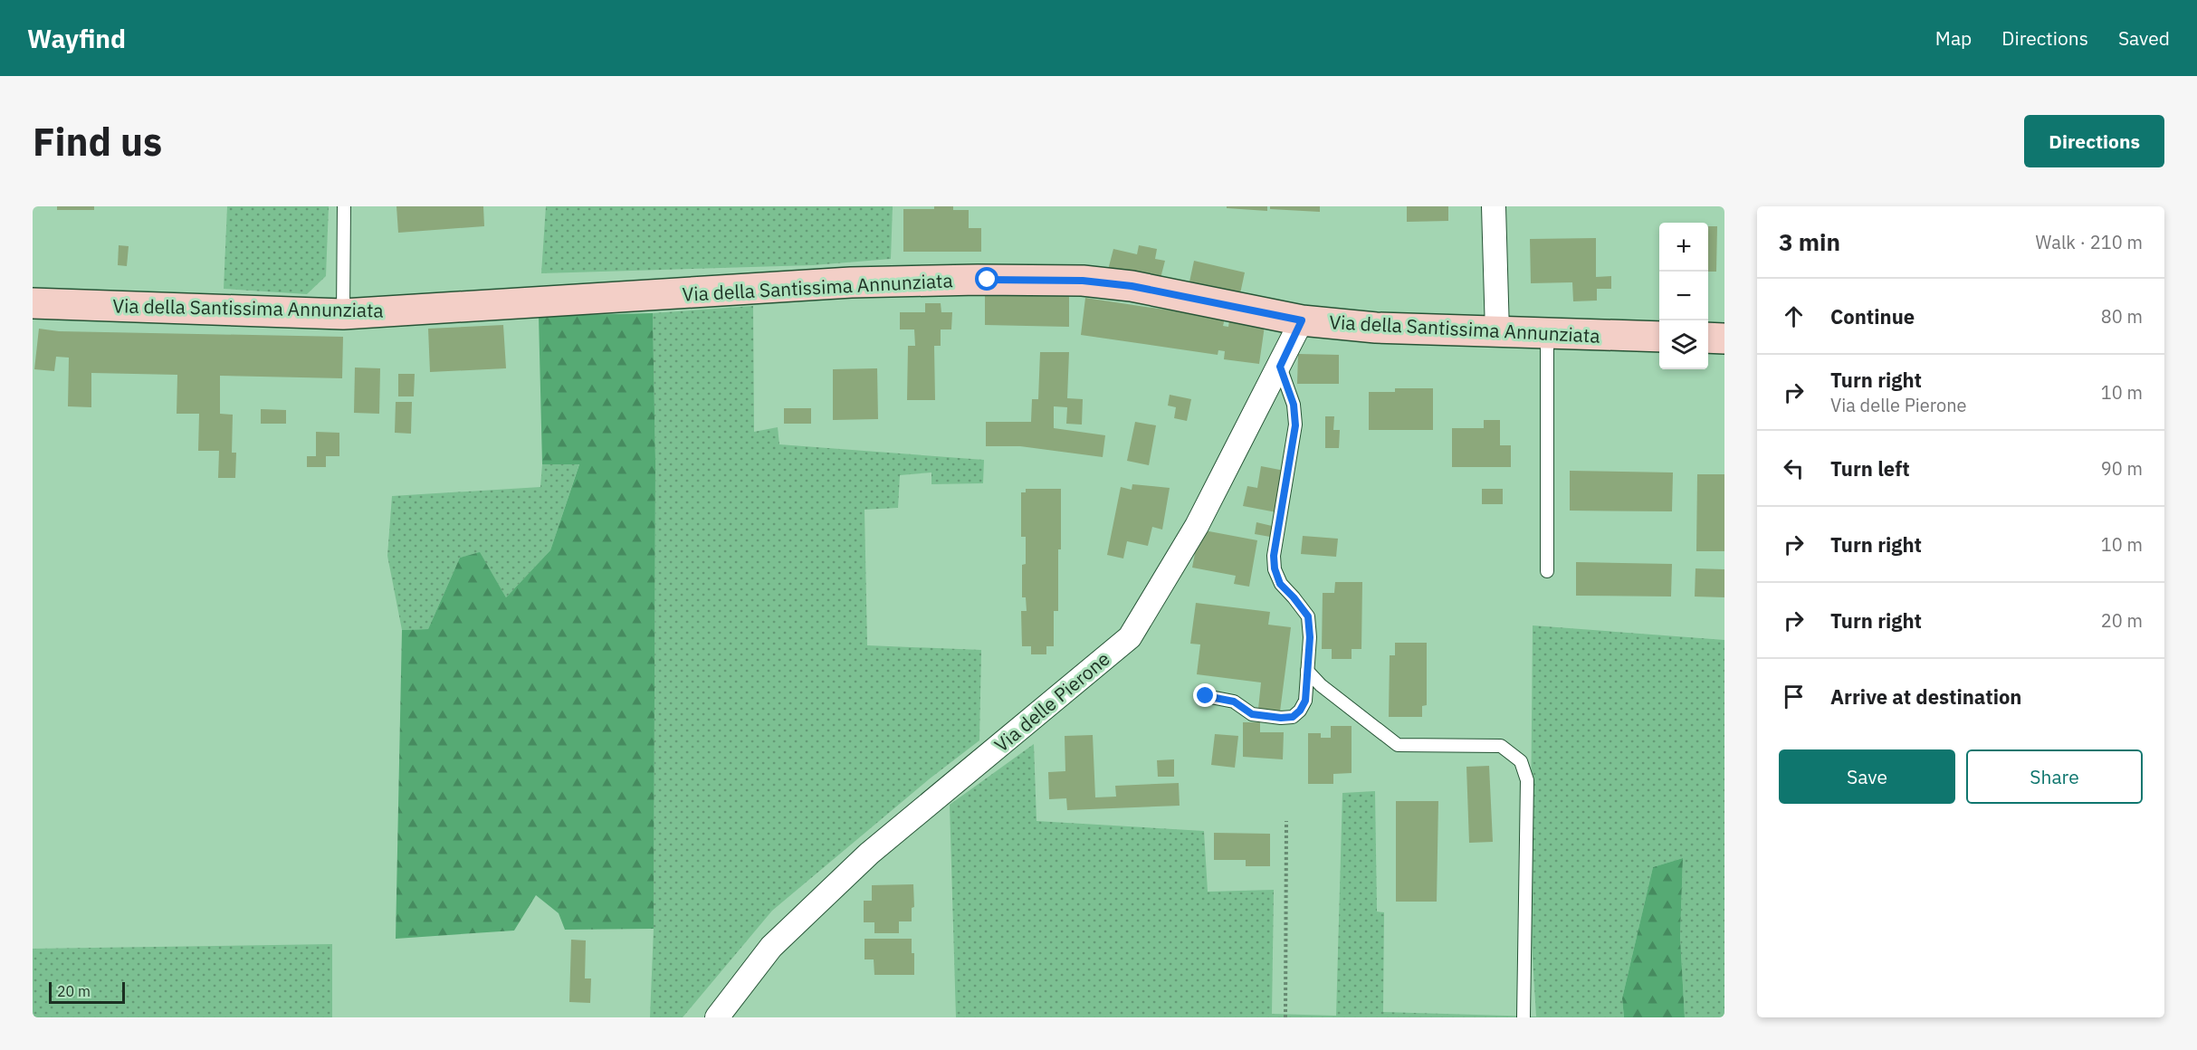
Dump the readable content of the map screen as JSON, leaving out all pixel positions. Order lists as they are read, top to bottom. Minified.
{"streets":{"street":["Via della Santissima Annunziata","Via delle Pierone"]},"crossings":[["Via della Santissima Annunziata","Via delle Pierone"]],"scale_bar":"20 m","page":{"header":"Wayfind","nav":["Map","Directions","Saved"],"buttons":["Directions",["Save","Share"]],"title":"Find us","heading":["3 min","Walk · 210 m"],"map_buttons":["+","−"],"list":[["Continue","80 m"],["Turn right","Via delle Pierone","10 m"],["Turn left","90 m"],["Turn right","10 m"],["Turn right","20 m"],"Arrive at destination"],"scale":"20 m"}}
